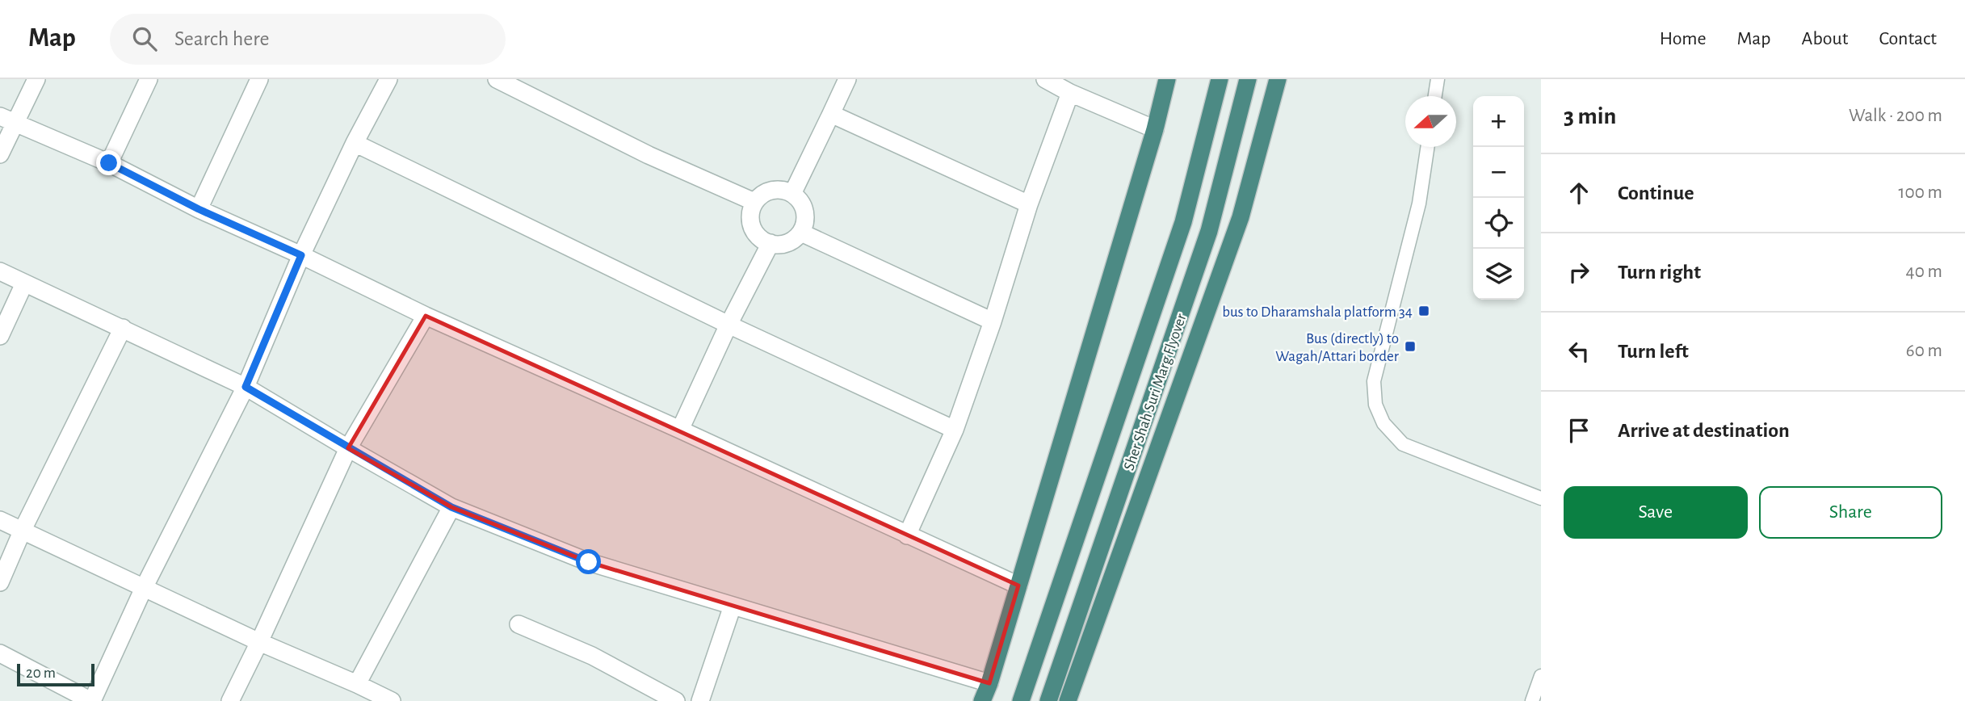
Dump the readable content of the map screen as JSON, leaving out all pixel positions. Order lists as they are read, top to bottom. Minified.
{"streets":{"highway":["Sher Shah Suri Marg Flyover"]},"places":{"transit":["bus to Dharamshala platform 34","Bus (directly) to Wagah/Attari border"]},"scale_bar":"20 m","north":"left","page":{"header":"Map","search":"Search here","nav":["Home","Map","About","Contact"],"heading":["3 min","Walk · 200 m"],"map_buttons":["+","−"],"list":[["Continue","100 m"],["Turn right","40 m"],["Turn left","60 m"],"Arrive at destination"],"buttons":["Save","Share"],"scale":"20 m"}}
